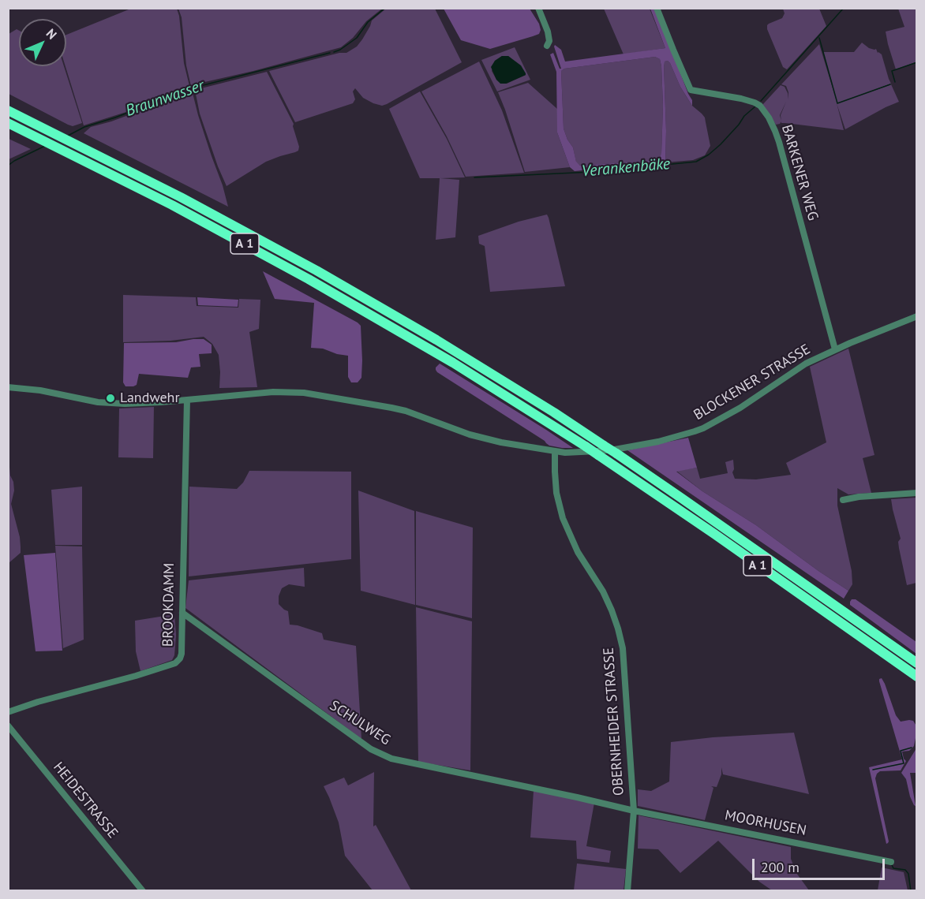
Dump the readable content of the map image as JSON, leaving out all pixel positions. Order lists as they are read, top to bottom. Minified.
{"streets":{"highway":["A 1"],"street":["BARKENER WEG","BLOCKENER STRASSE","BROOKDAMM","OBERNHEIDER STRASSE","SCHULWEG","HEIDESTRASSE","MOORHUSEN"]},"crossings":[["BARKENER WEG","BLOCKENER STRASSE"],["BLOCKENER STRASSE","BROOKDAMM"],["BLOCKENER STRASSE","OBERNHEIDER STRASSE"],["BROOKDAMM","SCHULWEG"],["OBERNHEIDER STRASSE","SCHULWEG"],["OBERNHEIDER STRASSE","MOORHUSEN"],["SCHULWEG","MOORHUSEN"]],"water":["Braunwasser","Verankenbäke"],"places":["Landwehr"],"scale_bar":"200 m","north":"top right"}
